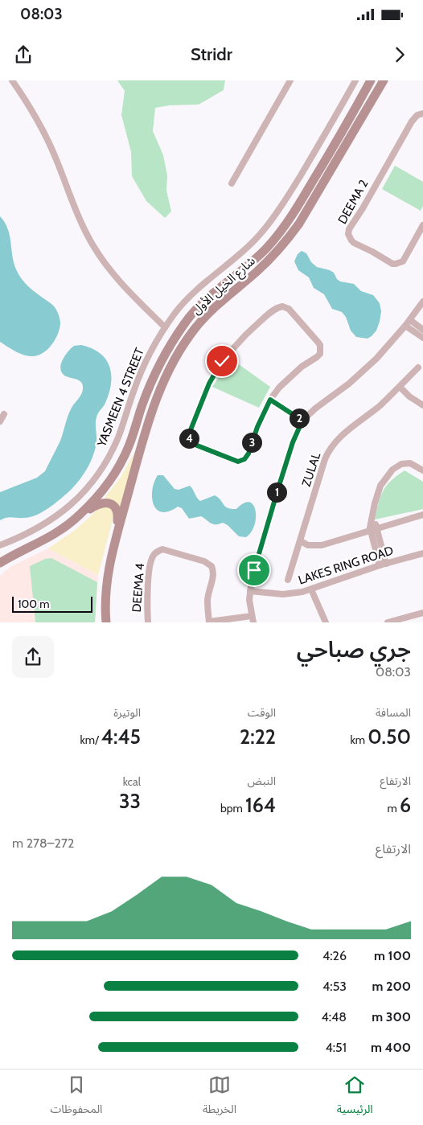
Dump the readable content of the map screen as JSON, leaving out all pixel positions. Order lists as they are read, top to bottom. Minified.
{"streets":{"main road":["شارع الخيل الأول"],"street":["DEEMA 2","YASMEEN 4 STREET","ZULAL","LAKES RING ROAD","DEEMA 4"]},"scale_bar":"100 m","page":{"status":"08:03","header":"Stridr","pins":["2","4","3","1"],"scale":"100 m","heading":["جري صباحي","08:03"],"stats":[["المسافة","0.50 km"],["الوقت","2:22"],["الوتيرة","4:45 /km"],["الارتفاع","6 m"],["النبض","164 bpm"],["kcal","33"]],"chart":["الارتفاع","272–278 m"],"list":[{"name":"100 m","note":"4:26"},{"name":"200 m","note":"4:53"},{"name":"300 m","note":"4:48"},{"name":"400 m","note":"4:51"}],"tabs":["الرئيسية","الخريطة","المحفوظات"]}}
